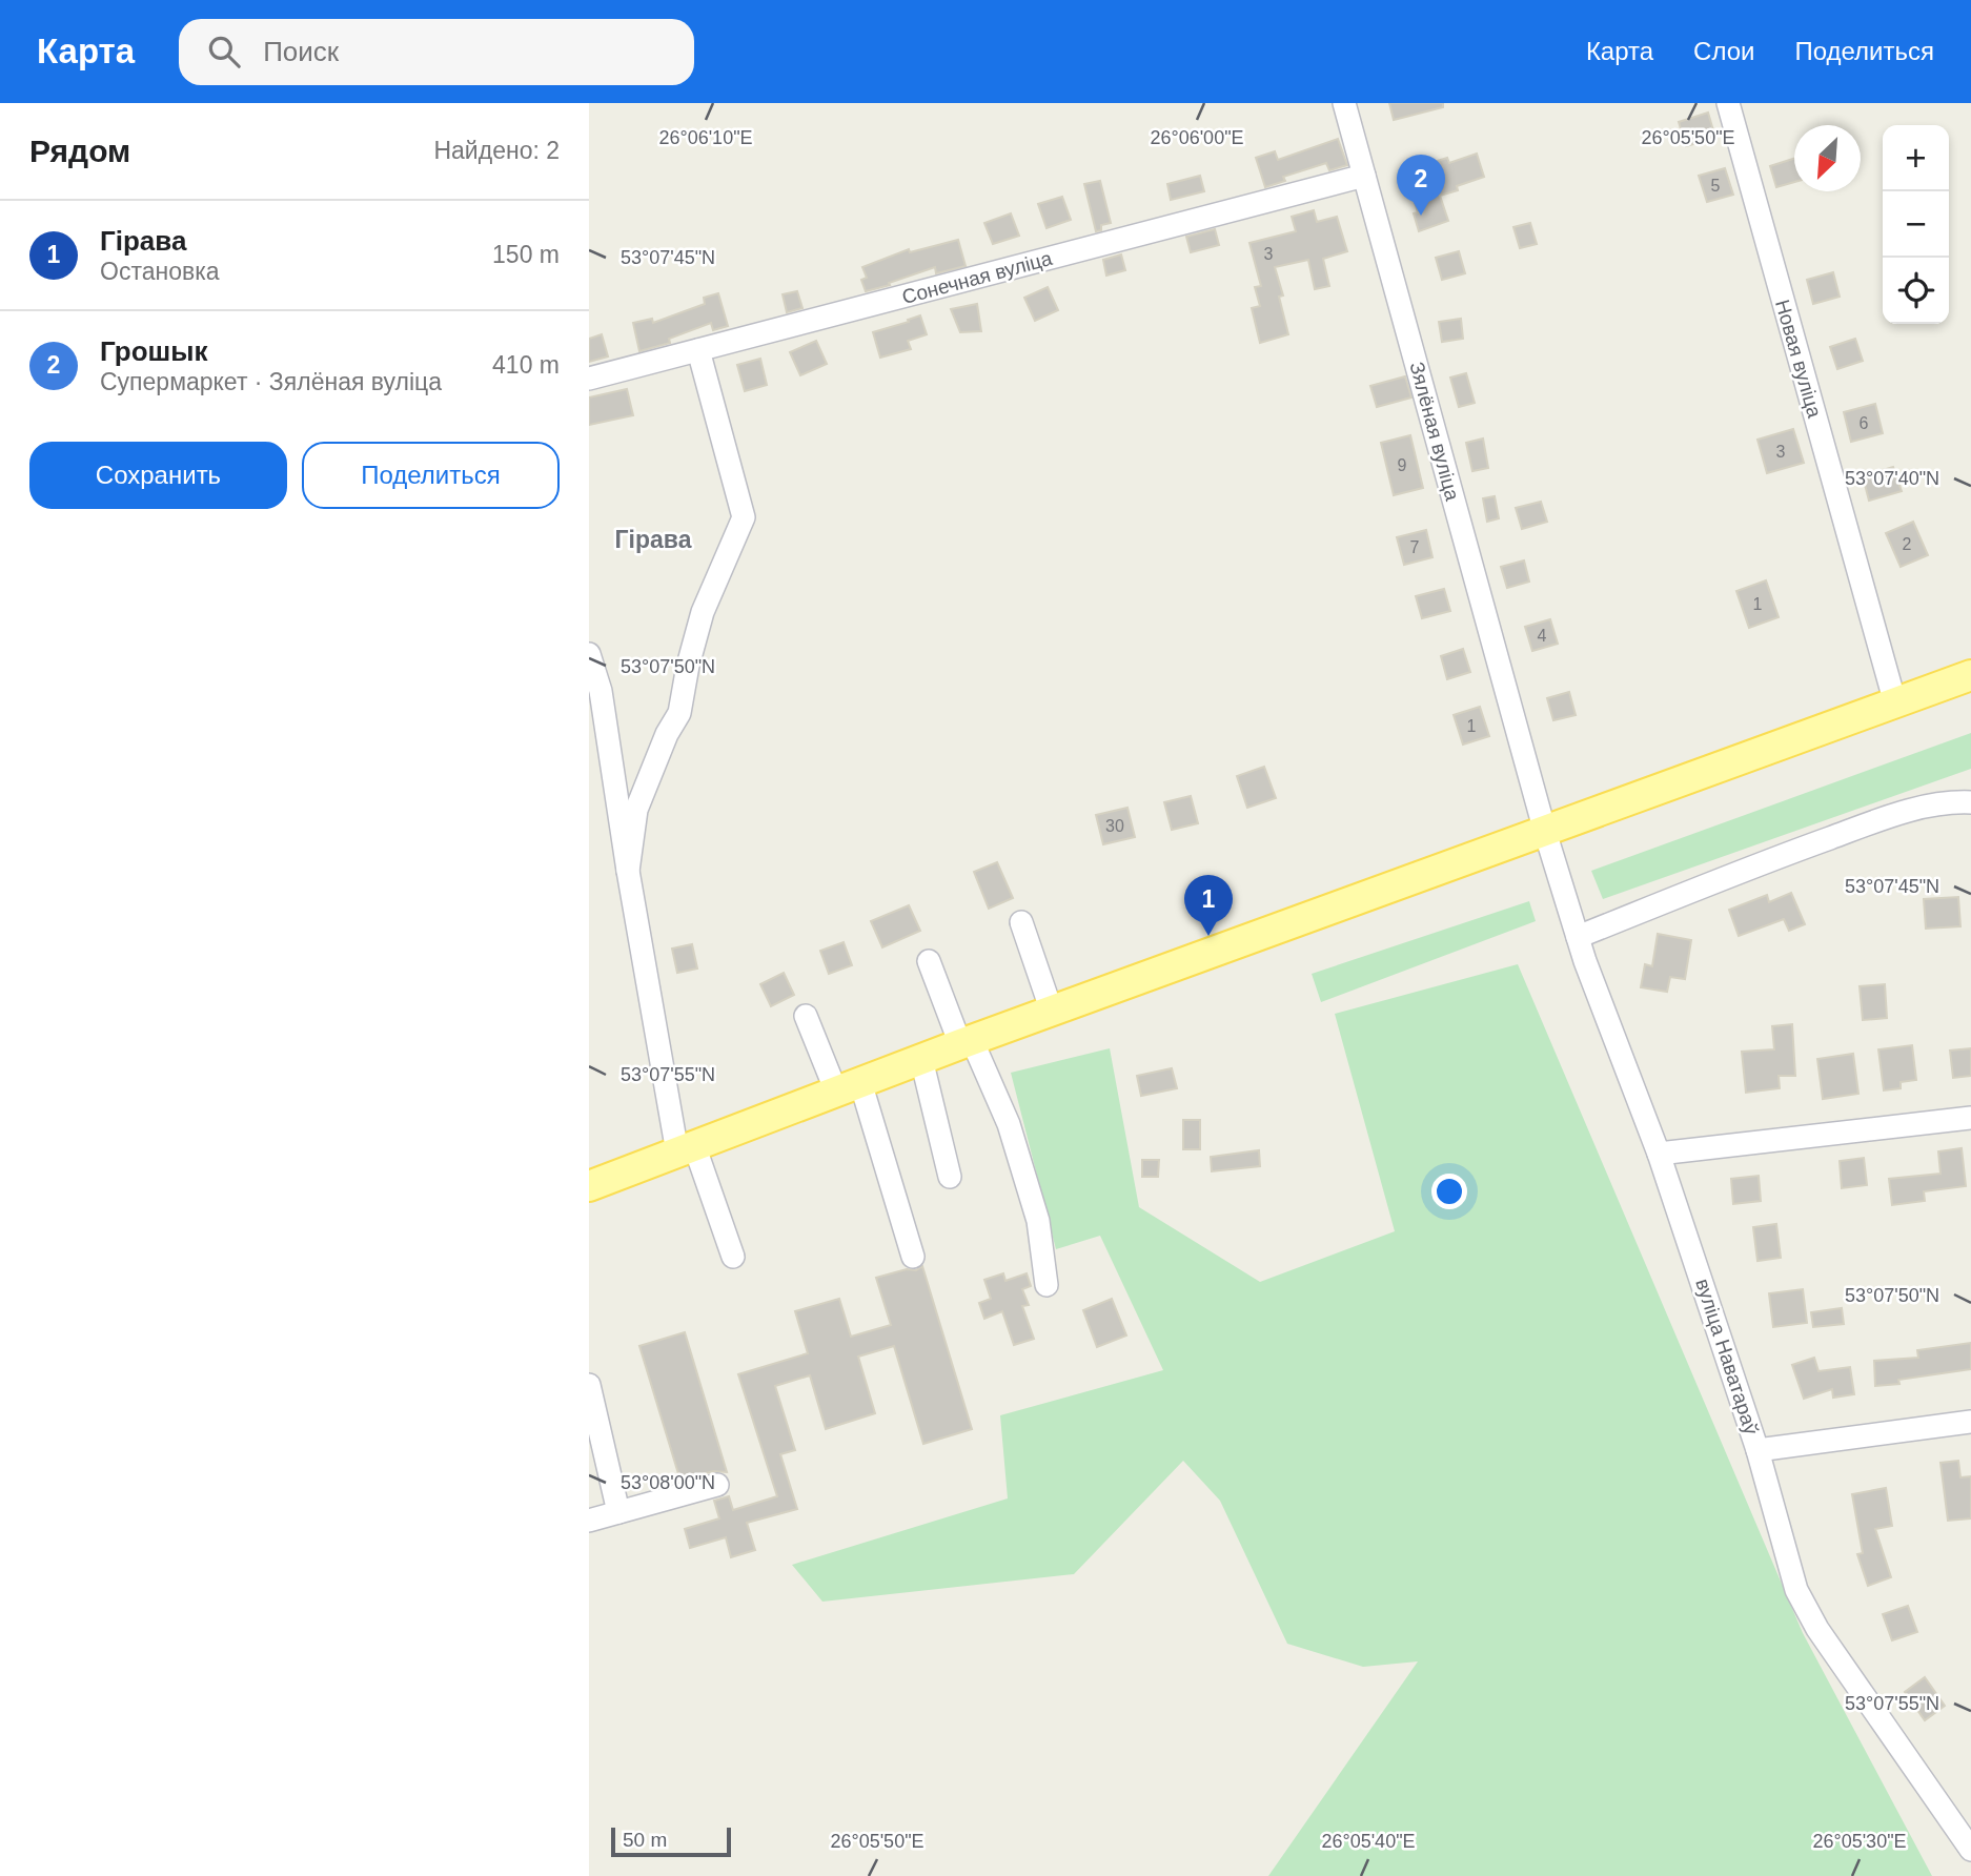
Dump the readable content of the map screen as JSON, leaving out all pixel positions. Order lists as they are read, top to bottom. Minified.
{"streets":{"street":["Сонечная вуліца","Новая вуліца","Зялёная вуліца","вуліца Наватараў"]},"crossings":[["Сонечная вуліца","Зялёная вуліца"],["Зялёная вуліца","вуліца Наватараў"]],"districts":["Гірава"],"house_numbers":["5","3","6","3","9","2","7","1","4","1","30"],"scale_bar":"50 m","north":"bottom left","page":{"header":"Карта","search":"Поиск","nav":["Карта","Слои","Поделиться"],"heading":["Рядом","Найдено: 2"],"map_buttons":["+","−"],"pins":["2","1"],"list":[{"mark":"1","name":"Гірава","note":"Остановка","value":"150 m"},{"mark":"2","name":"Грошык","note":"Супермаркет · Зялёная вуліца","value":"410 m"}],"buttons":["Сохранить","Поделиться"],"scale":"50 m"},"coordinates":["26°06'10\"E","26°06'00\"E","26°05'50\"E","53°07'45\"N","53°07'40\"N","53°07'50\"N","53°07'55\"N","53°08'00\"N","26°05'40\"E","26°05'30\"E"]}
